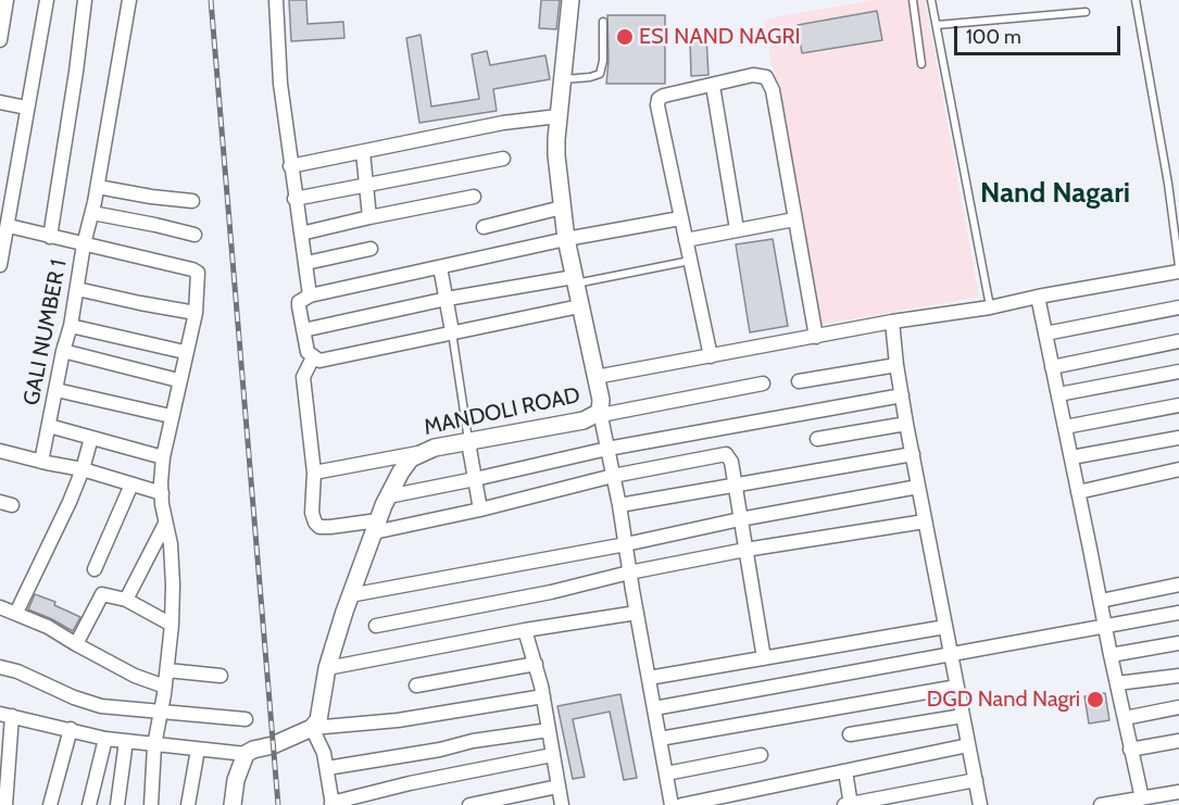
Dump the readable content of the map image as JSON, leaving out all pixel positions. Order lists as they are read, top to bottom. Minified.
{"streets":{"street":["GALI NUMBER 1","MANDOLI ROAD"]},"districts":["Nand Nagari"],"places":["ESI NAND NAGRI","DGD Nand Nagri"],"scale_bar":"100 m"}
